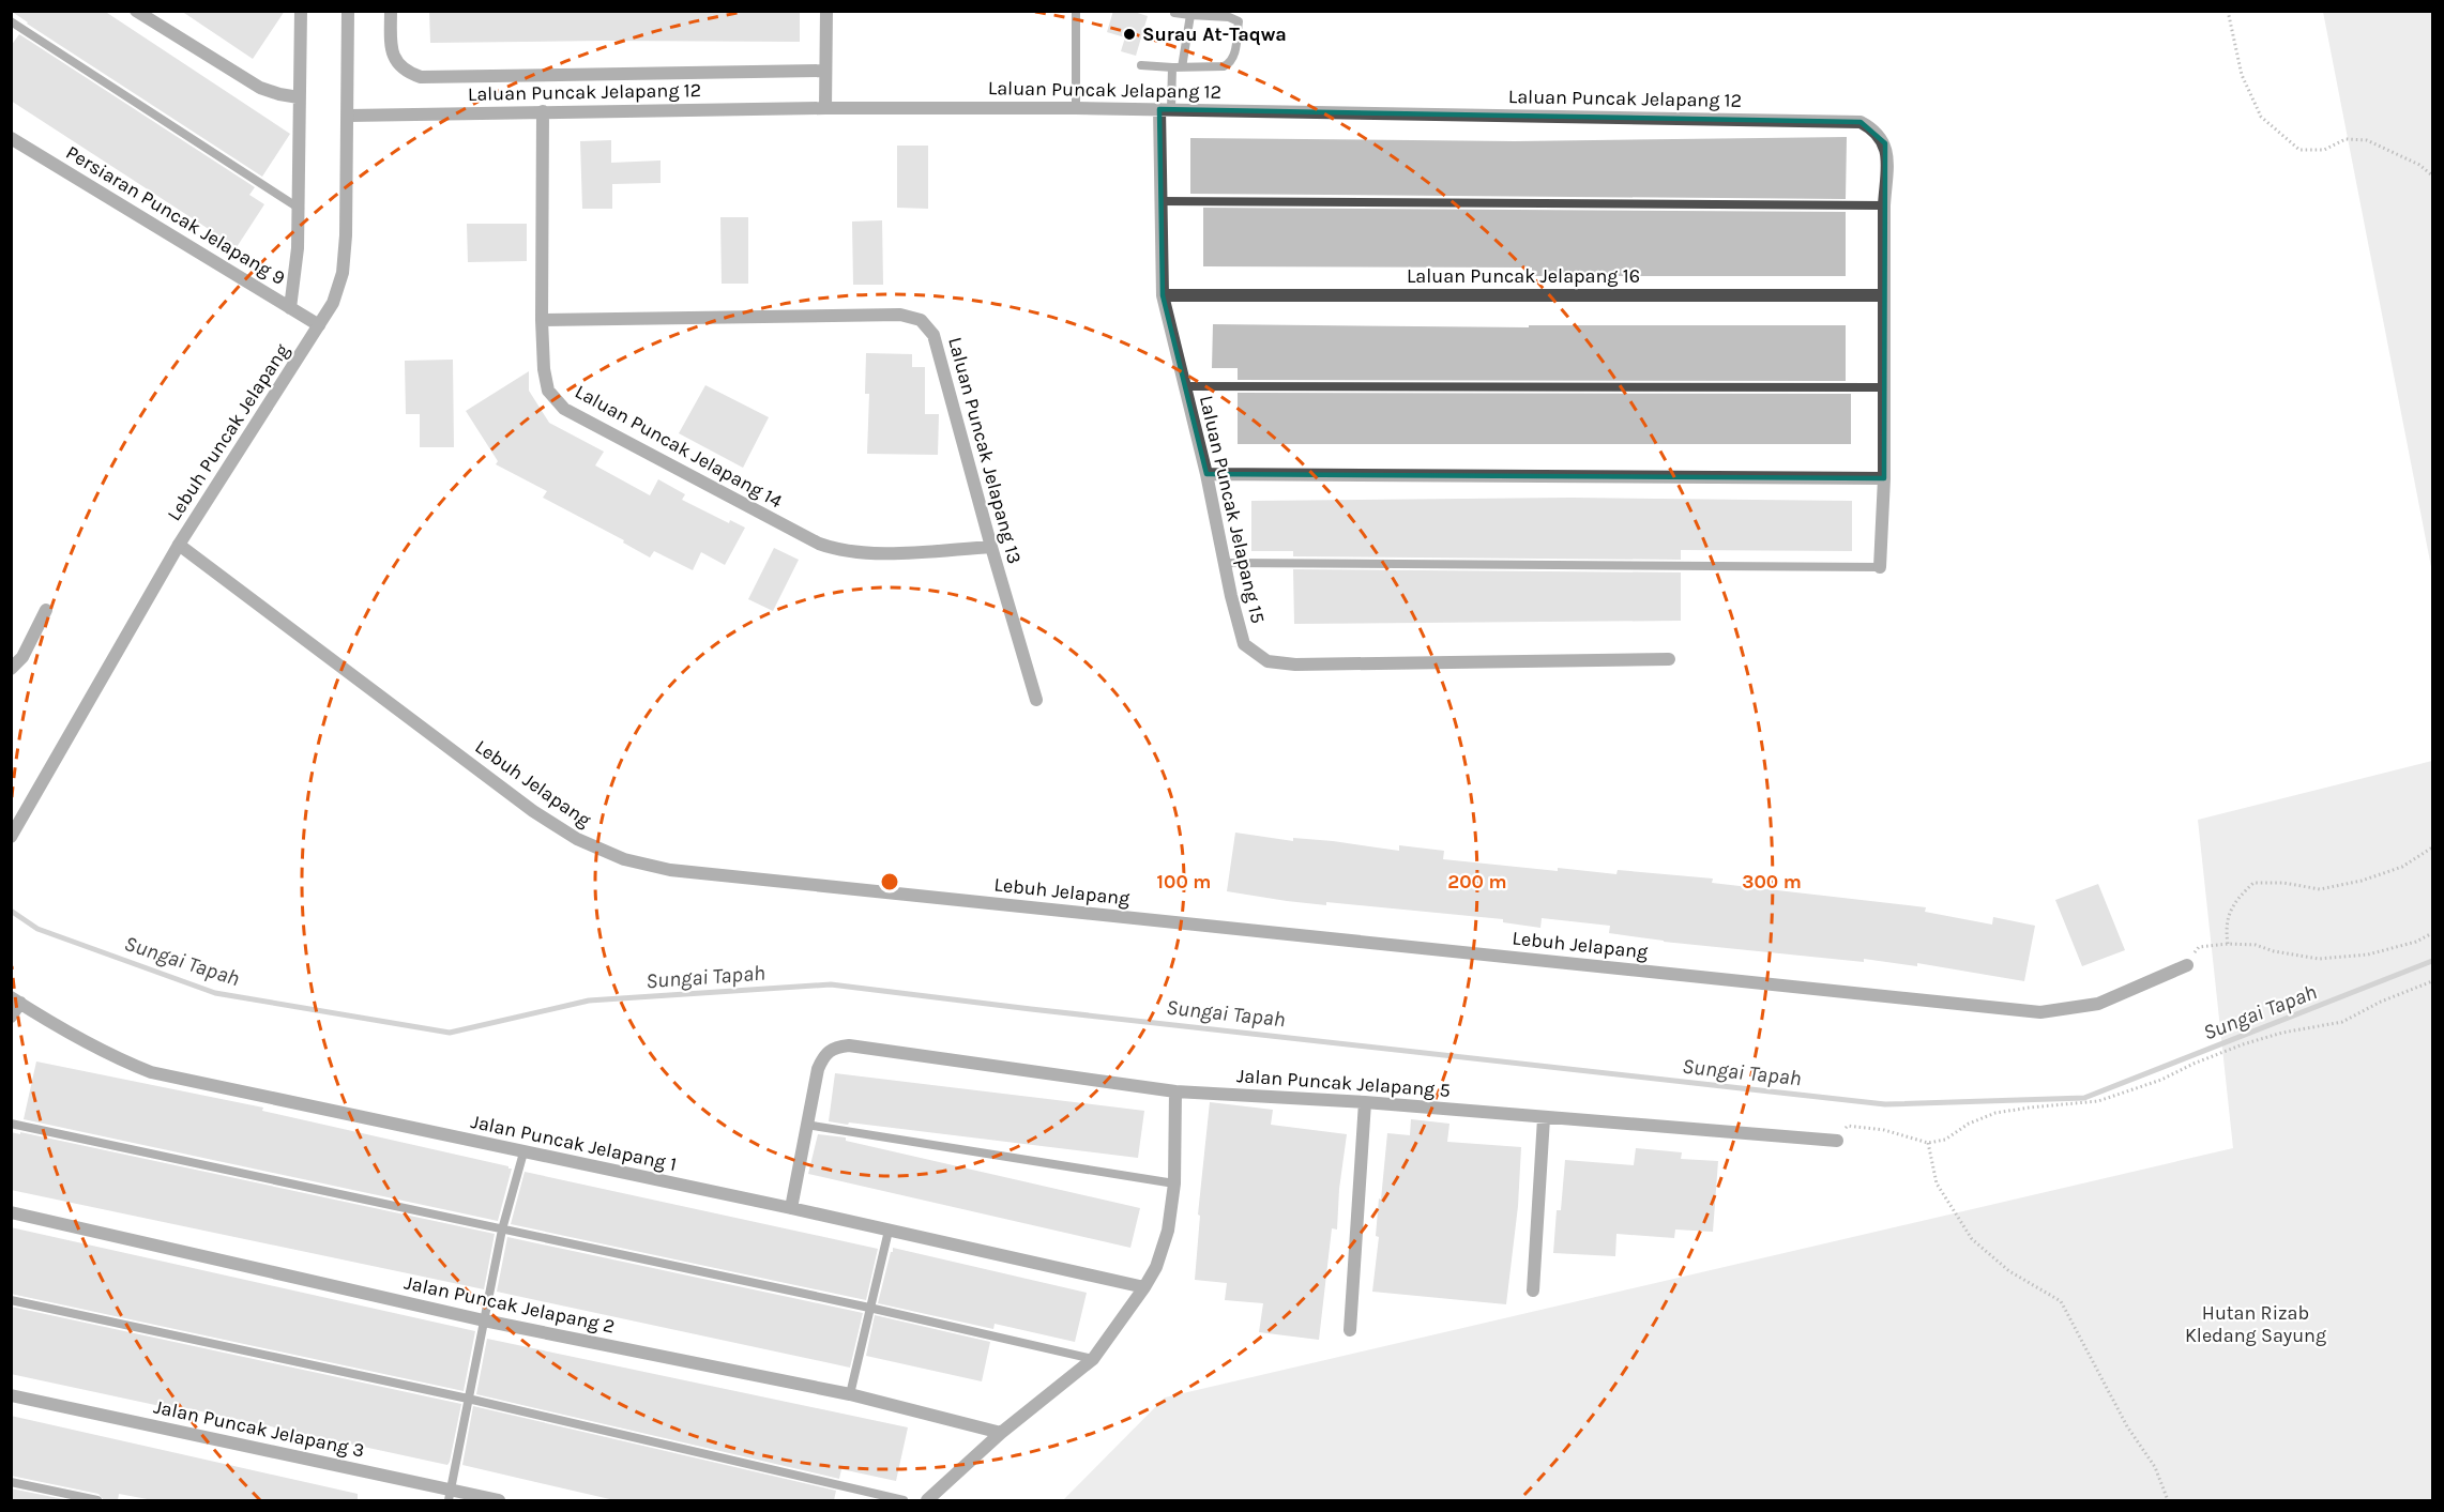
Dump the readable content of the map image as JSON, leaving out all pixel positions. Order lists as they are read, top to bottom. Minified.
{"streets":{"street":["Laluan Puncak Jelapang 12","Persiaran Puncak Jelapang 9","Laluan Puncak Jelapang 16","Lebuh Puncak Jelapang","Laluan Puncak Jelapang 14","Laluan Puncak Jelapang 13","Laluan Puncak Jelapang 15","Lebuh Jelapang","Jalan Puncak Jelapang 5","Jalan Puncak Jelapang 1","Jalan Puncak Jelapang 2","Jalan Puncak Jelapang 3"]},"crossings":[["Laluan Puncak Jelapang 12","Lebuh Puncak Jelapang"],["Laluan Puncak Jelapang 12","Laluan Puncak Jelapang 14"],["Laluan Puncak Jelapang 12","Laluan Puncak Jelapang 15"],["Persiaran Puncak Jelapang 9","Lebuh Puncak Jelapang"],["Laluan Puncak Jelapang 16","Laluan Puncak Jelapang 15"],["Lebuh Puncak Jelapang","Lebuh Jelapang"],["Laluan Puncak Jelapang 14","Laluan Puncak Jelapang 13"]],"water":["Sungai Tapah"],"parks":["Hutan Rizab Kledang Sayung"],"places":["Surau At-Taqwa"],"rings":["100 m","200 m","300 m"]}
